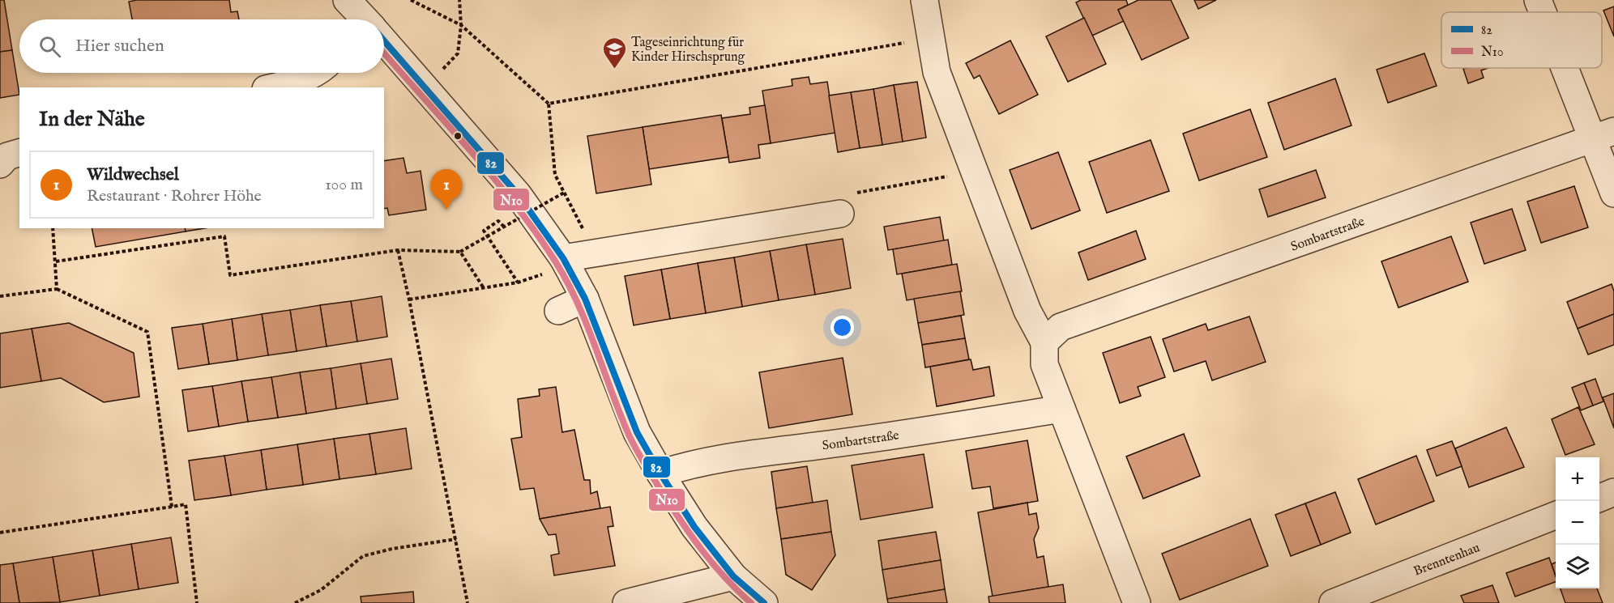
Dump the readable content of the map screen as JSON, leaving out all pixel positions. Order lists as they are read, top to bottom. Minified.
{"streets":{"street":["Sombartstraße","Brenntenhau"]},"places":{"school or university":["Tageseinrichtung für Kinder Hirschsprung"]},"lines":["transit line 82","transit line N10"],"legend":["82","N10"],"page":{"search":"Hier suchen","heading":"In der Nähe","list":[{"mark":"1","name":"Wildwechsel","note":"Restaurant · Rohrer Höhe","value":"100 m"}],"pins":"1","map_buttons":["+","−"]}}
